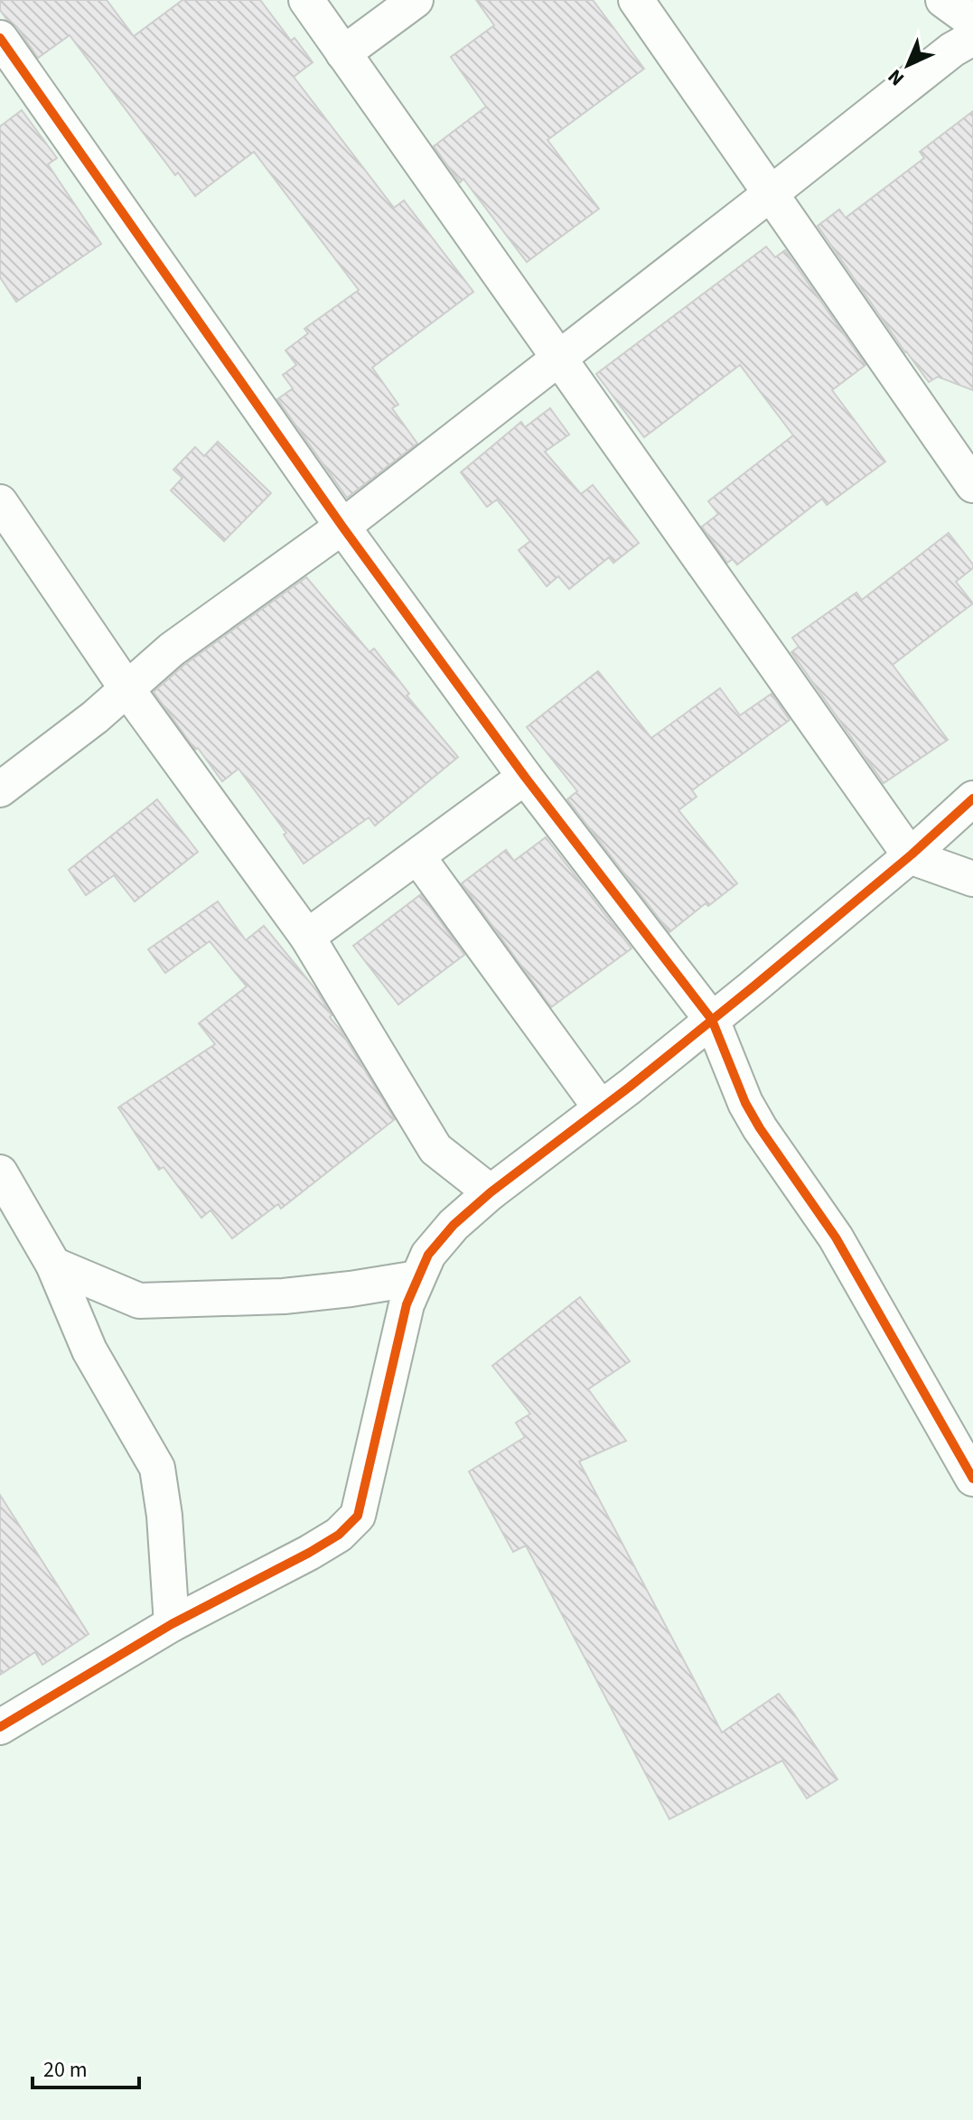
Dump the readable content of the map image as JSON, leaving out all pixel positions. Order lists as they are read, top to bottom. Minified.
{"scale_bar":"20 m","north":"bottom left"}
